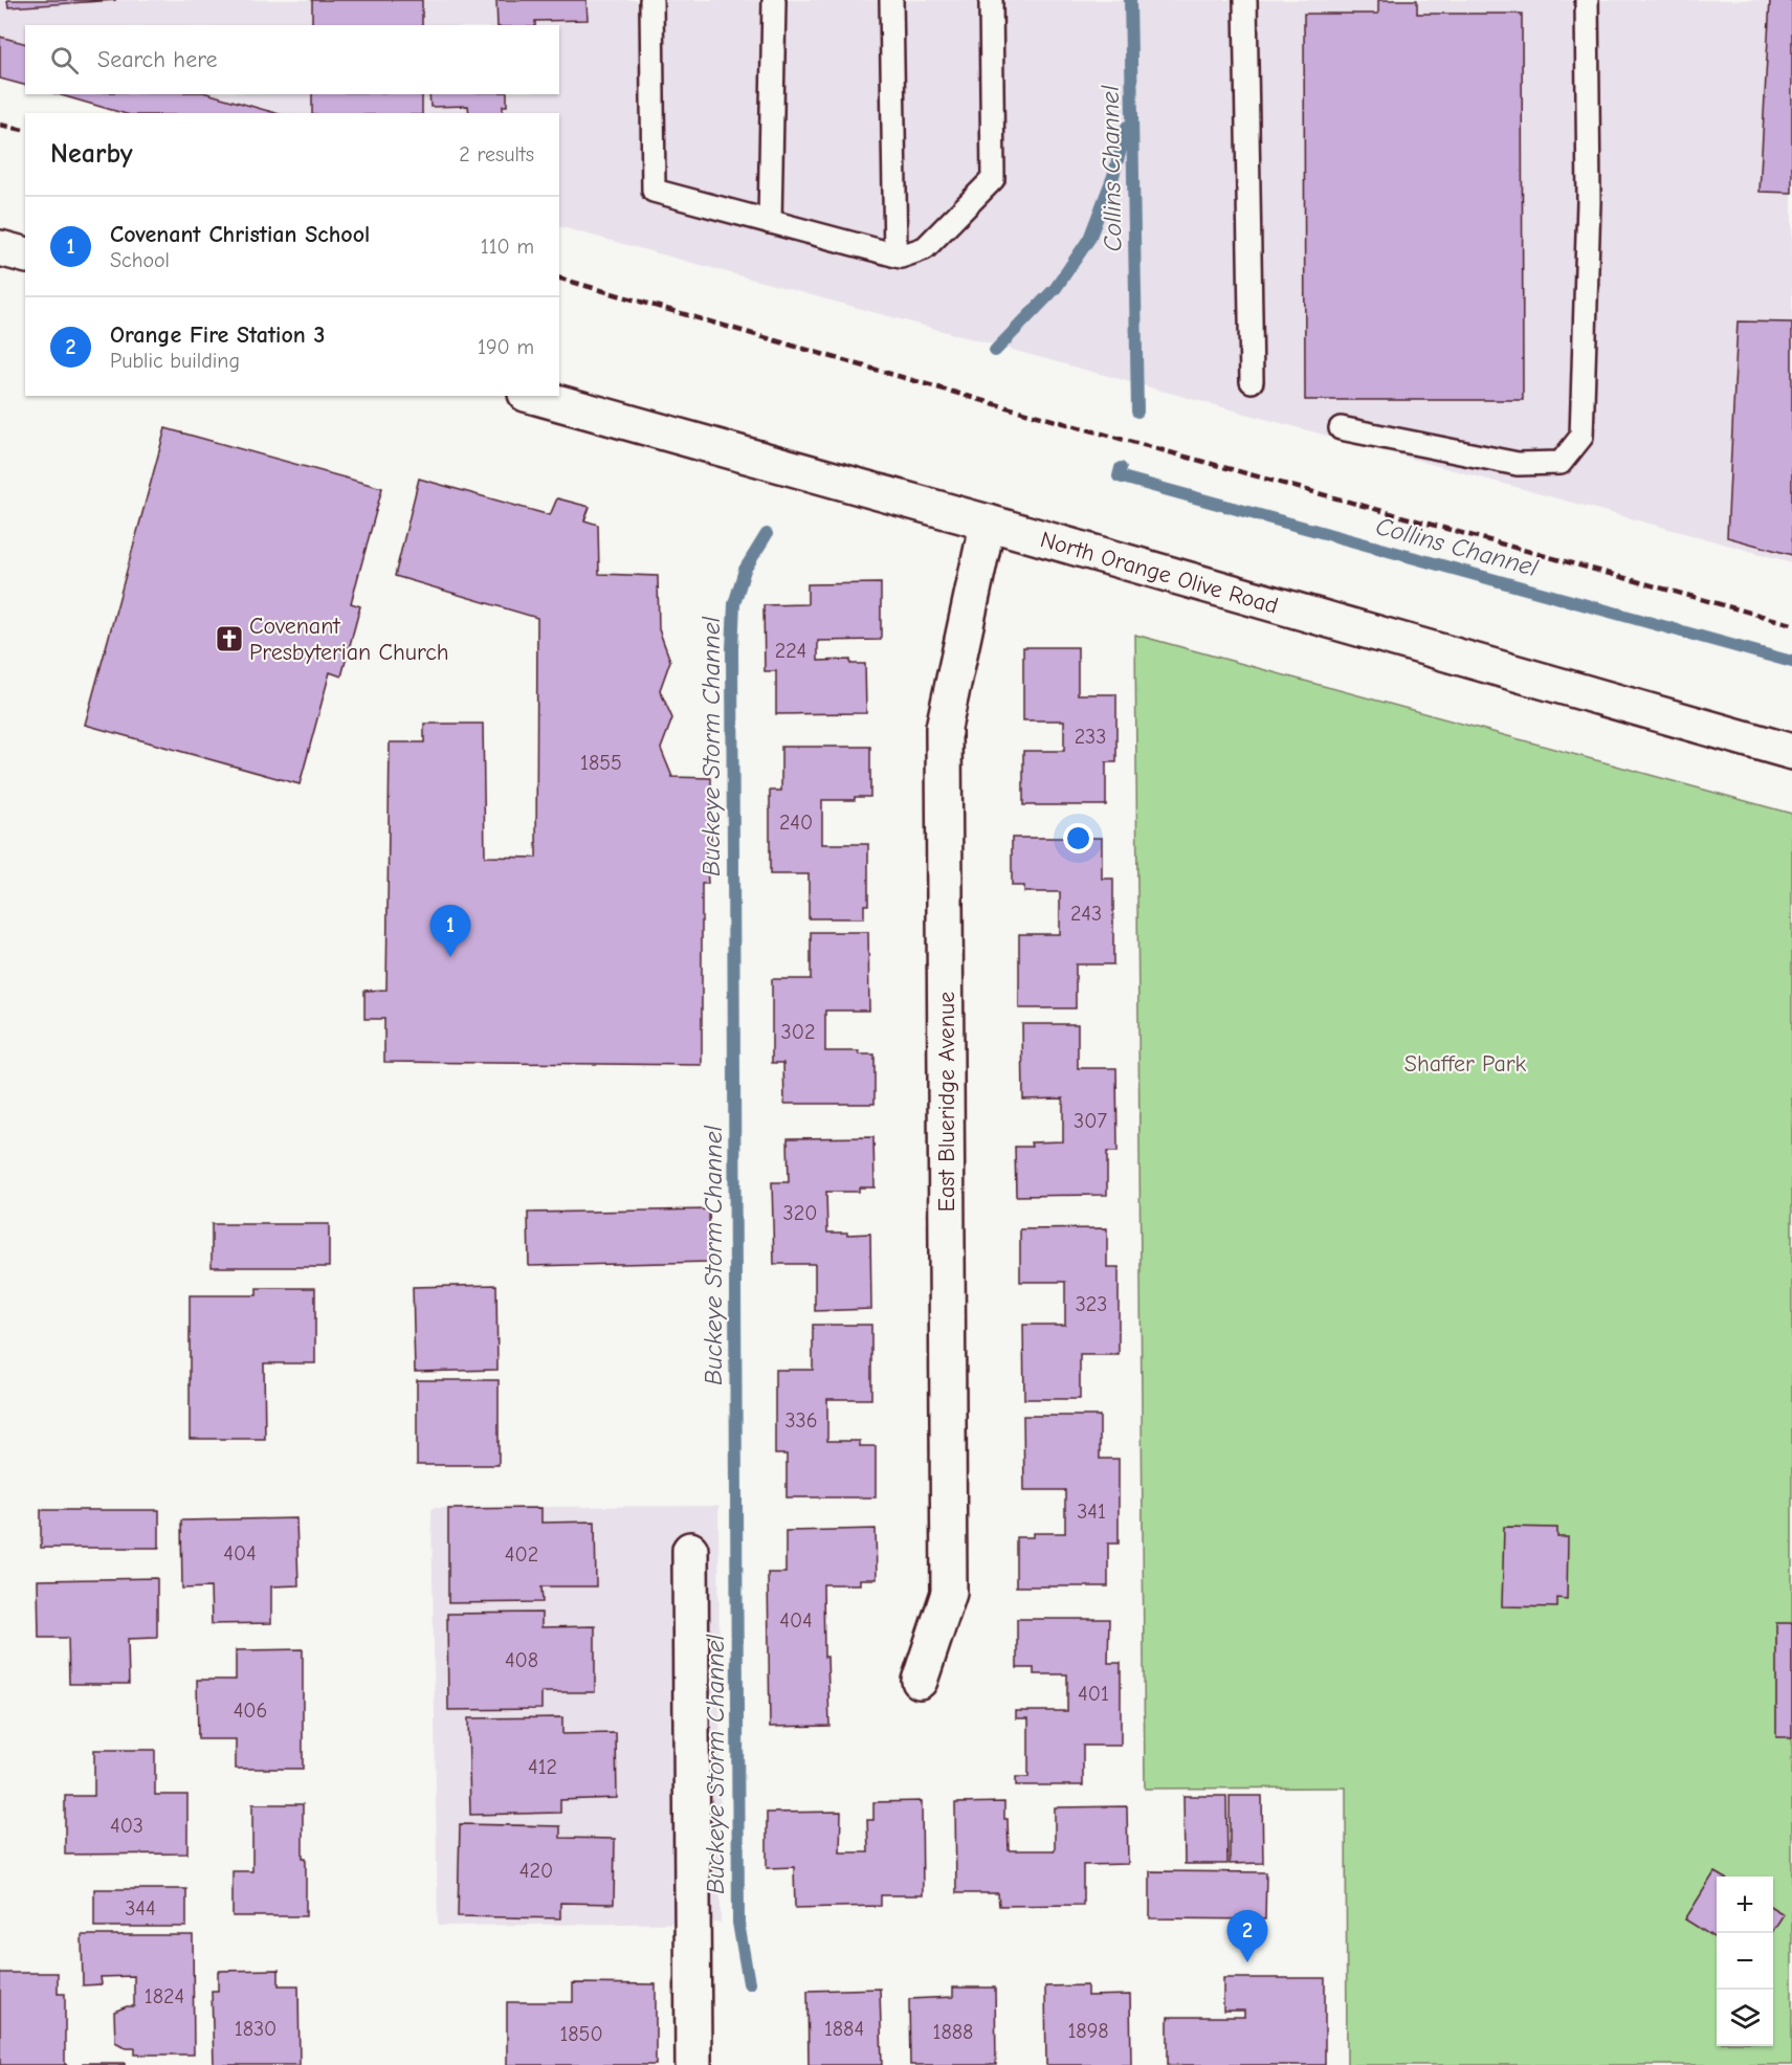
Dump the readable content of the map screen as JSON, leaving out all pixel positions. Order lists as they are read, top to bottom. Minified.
{"streets":{"street":["North Orange Olive Road","East Blueridge Avenue"]},"crossings":[["North Orange Olive Road","East Blueridge Avenue"]],"water":["Collins Channel","Buckeye Storm Channel"],"parks":["Shaffer Park"],"places":{"church":["Covenant Presbyterian Church"]},"house_numbers":["224","233","1855","240","243","302","307","320","323","336","341","404","402","404","408","401","406","412","403","420","344","1824","1830","1884","1898","1888","1850"],"page":{"search":"Search here","heading":["Nearby","2 results"],"list":[{"mark":"1","name":"Covenant Christian School","note":"School","value":"110 m"},{"mark":"2","name":"Orange Fire Station 3","note":"Public building","value":"190 m"}],"pins":["1","2"],"map_buttons":["+","−"]}}
